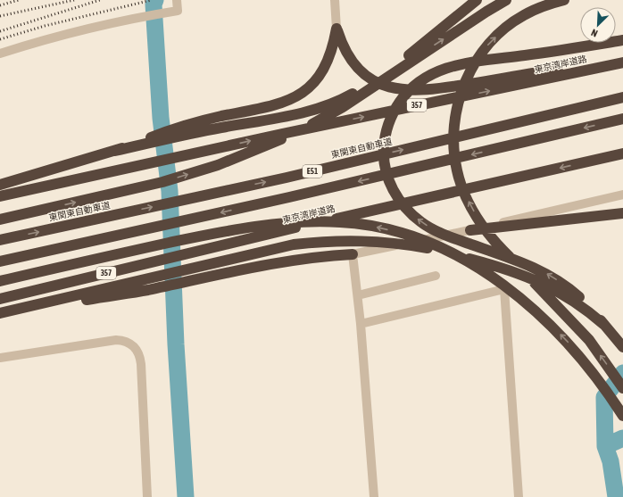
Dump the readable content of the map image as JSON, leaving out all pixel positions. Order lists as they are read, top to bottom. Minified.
{"streets":{"highway":["東京湾岸道路","357","東関東自動車道","E51"]},"north":"bottom left"}
